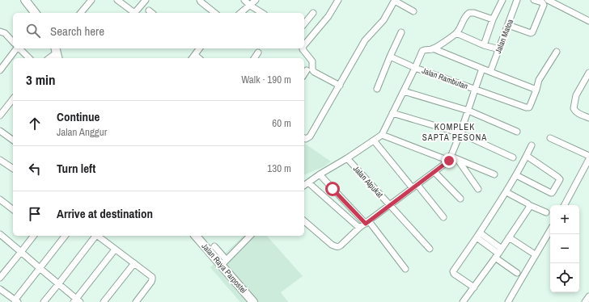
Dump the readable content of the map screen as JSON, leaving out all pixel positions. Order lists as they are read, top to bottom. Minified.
{"streets":{"main road":["Jalan Raya Parpostel"],"street":["Jalan Matoa","Jalan Rambutan","Jalan Alpukat"]},"districts":["KOMPLEK SAPTA PESONA"],"page":{"search":"Search here","heading":["3 min","Walk · 190 m"],"list":[["Continue","Jalan Anggur","60 m"],["Turn left","130 m"],"Arrive at destination"],"map_buttons":["+","−"]}}
